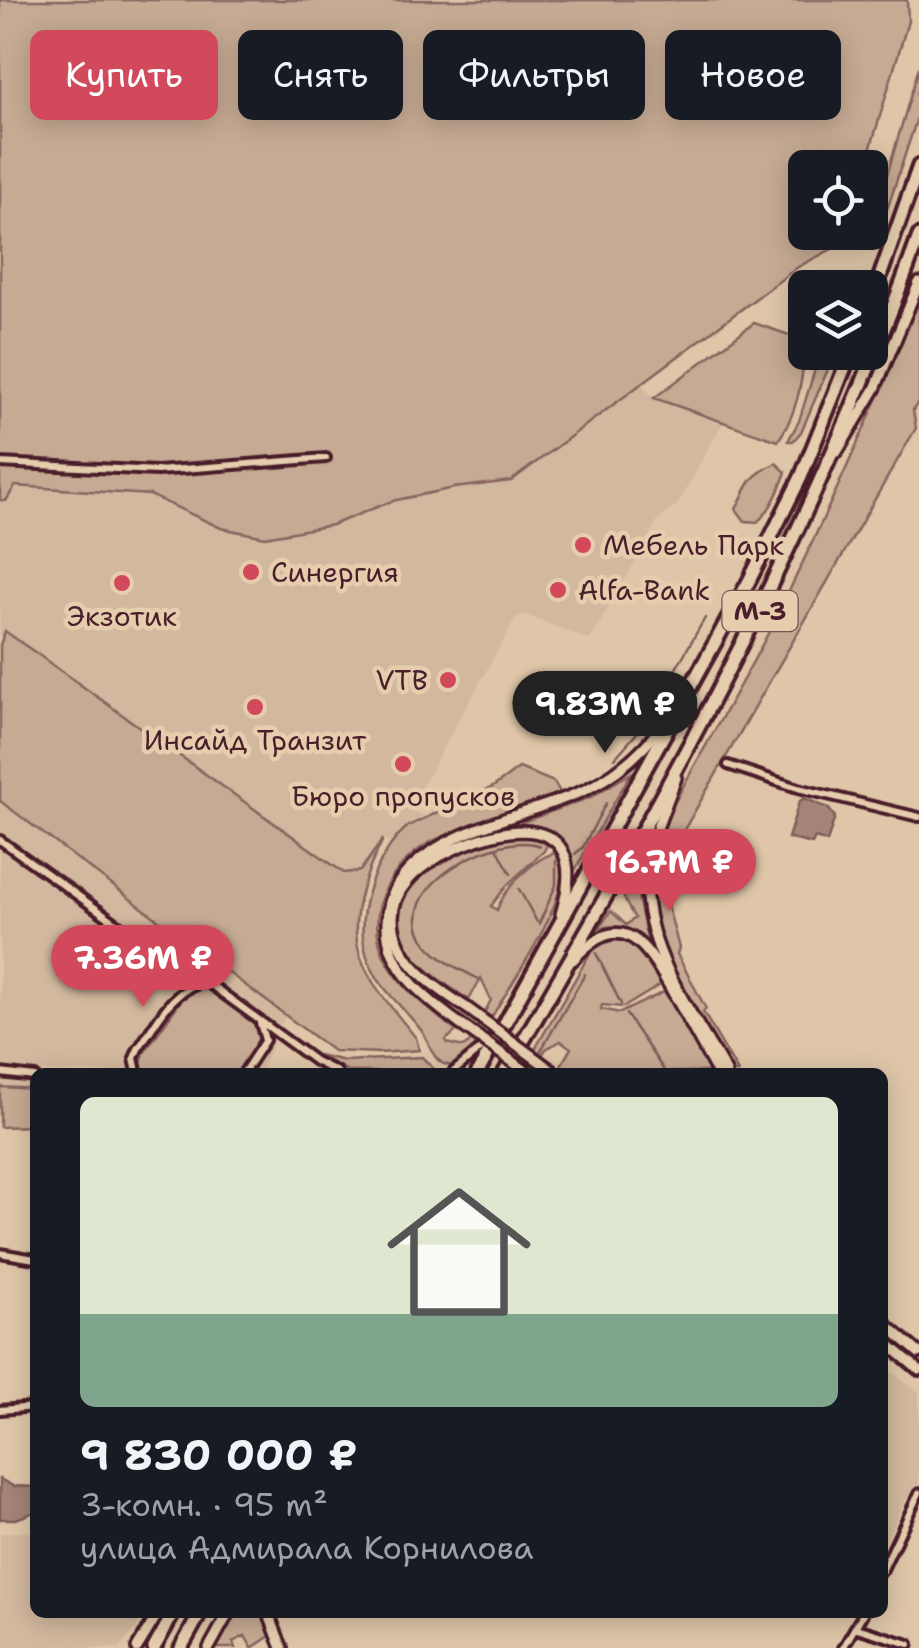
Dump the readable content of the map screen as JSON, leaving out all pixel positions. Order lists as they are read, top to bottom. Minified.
{"streets":{"highway":["М-3"]},"places":["Мебель Парк","Синергия","Экзотик","Alfa-Bank","VTB","Инсайд Транзит","Бюро пропусков"],"page":{"chip":["Купить","Снять","Фильтры","Новое"],"price":["9.83M ₽","16.7M ₽","7.36M ₽"],"list":[{"name":"9 830 000 ₽","note":"3-комн. · 95 m² · улица Адмирала Корнилова"}]}}
